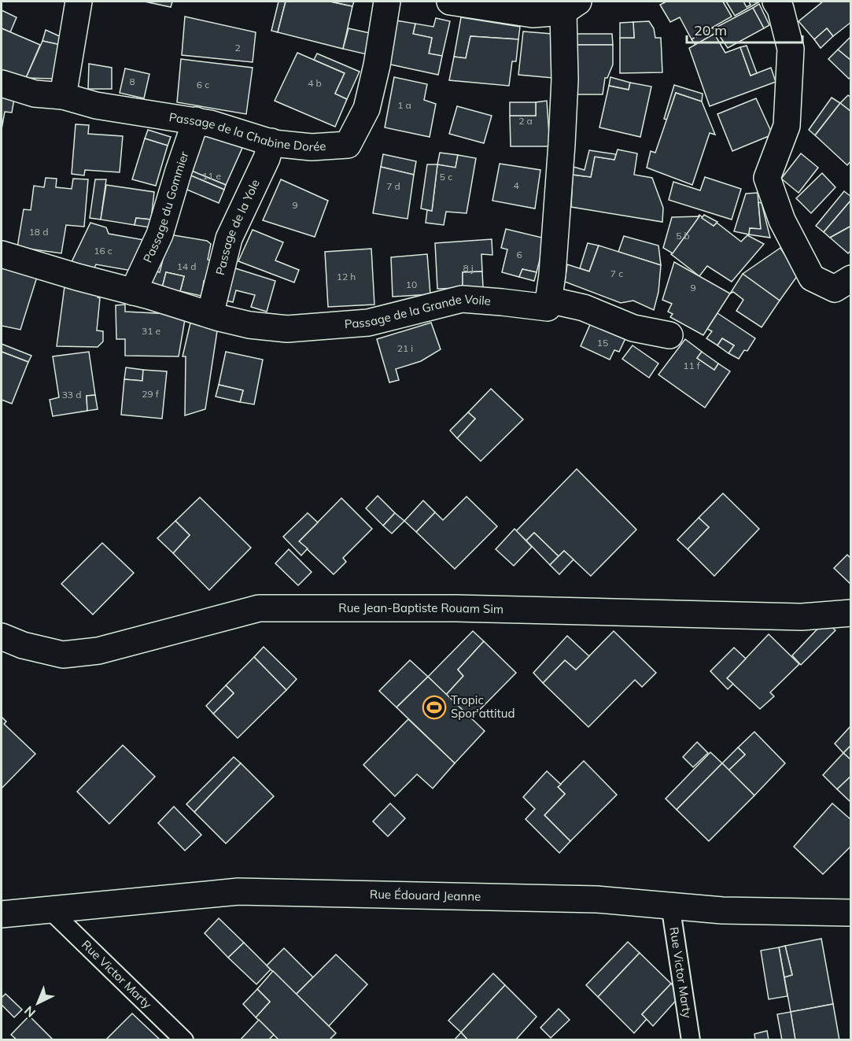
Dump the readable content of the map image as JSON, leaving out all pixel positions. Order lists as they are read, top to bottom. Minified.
{"streets":{"street":["Passage de la Chabine Dorée","Passage du Gommier","Passage de la Yole","Passage de la Grande Voile","Rue Jean-Baptiste Rouam Sim","Rue Édouard Jeanne"],"lane":["Rue Victor Marty"]},"crossings":[["Passage de la Chabine Dorée","Passage du Gommier"],["Passage de la Chabine Dorée","Passage de la Yole"],["Passage du Gommier","Passage de la Grande Voile"],["Passage de la Yole","Passage de la Grande Voile"],["Rue Édouard Jeanne","Rue Victor Marty"]],"places":{"sports":["Tropic Spor'attitud"]},"house_numbers":["2","8","4 b","6 c","1 a","2 a","11 e","5 c","4","7 d","9","18 d","5 b","16 c","6","14 d","8 j","7 c","12 h","10","9","31 e","15","21 i","11 f","29 f","33 d"],"scale_bar":"20 m","north":"bottom left"}
